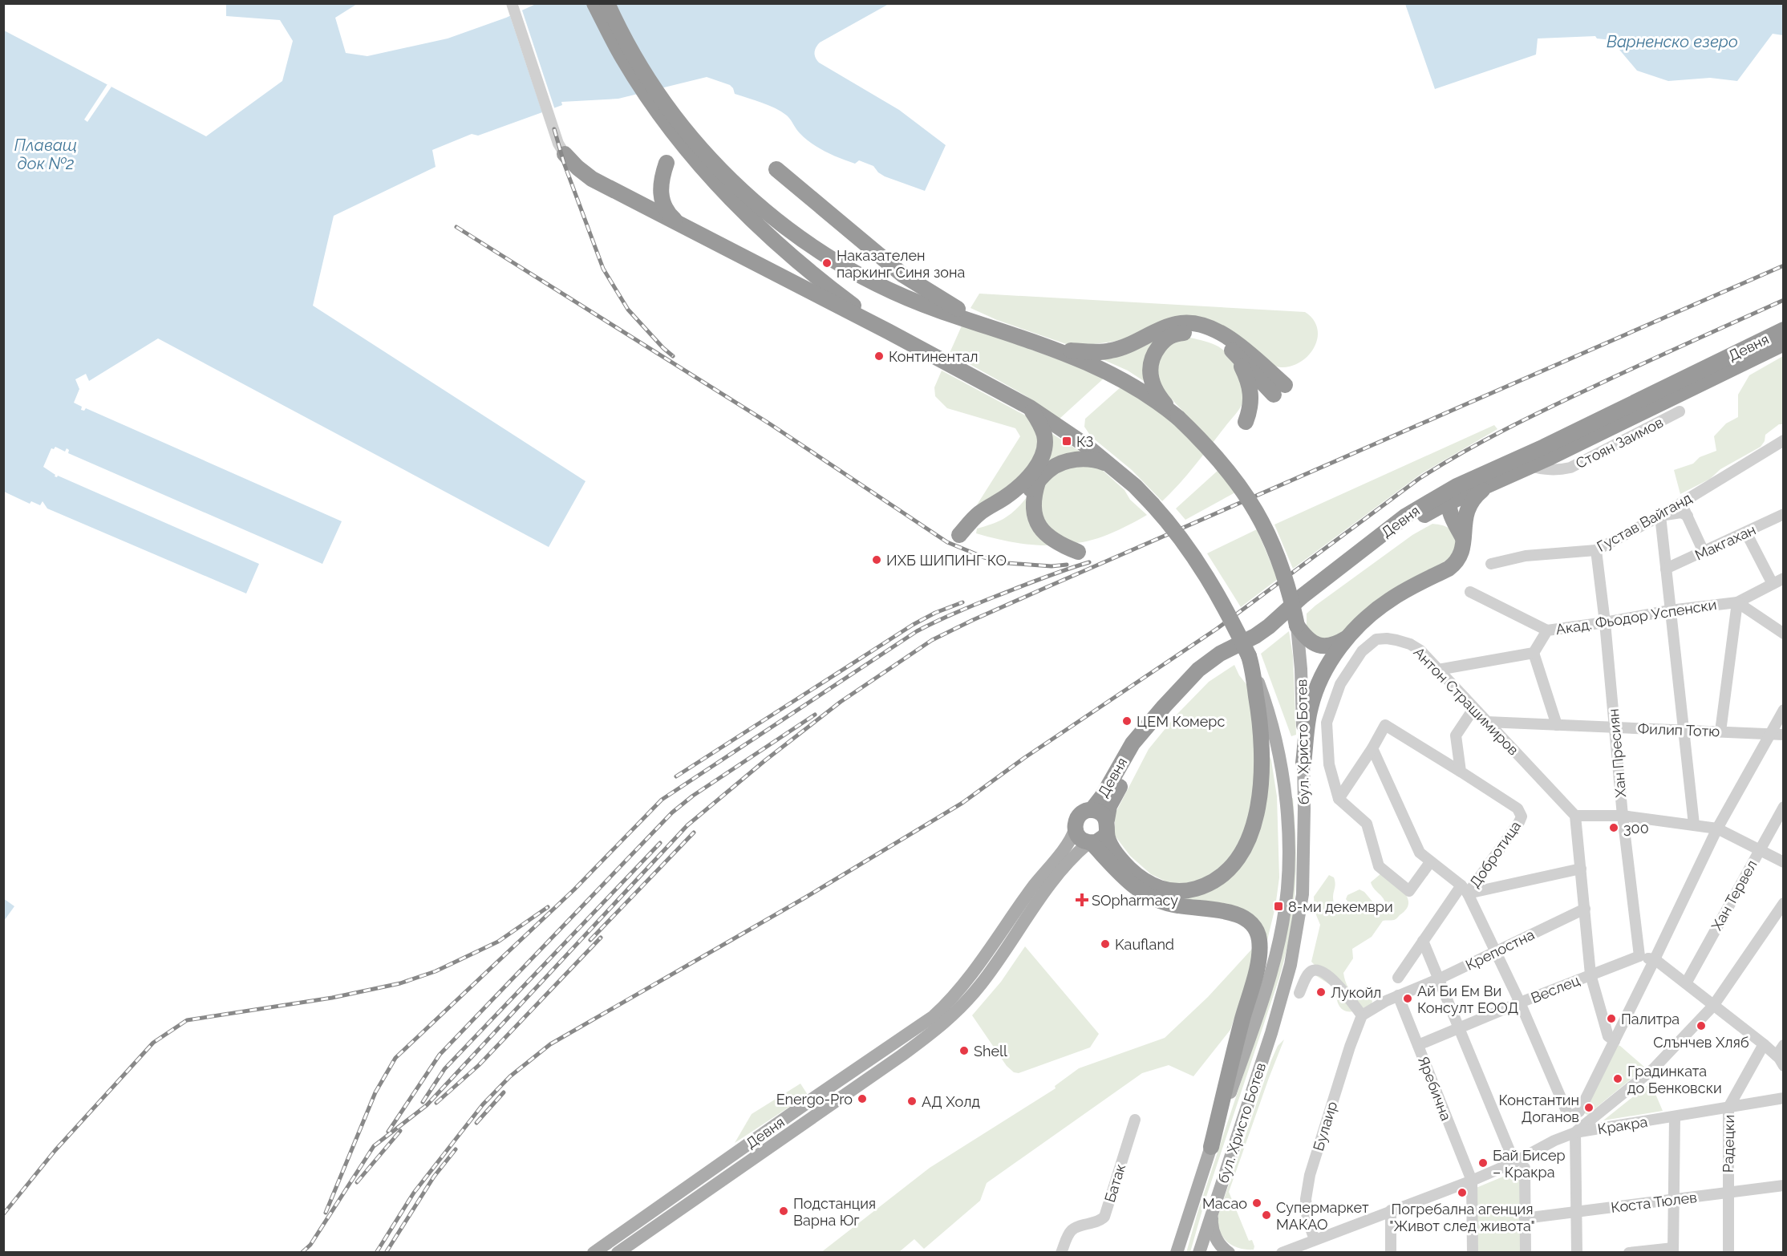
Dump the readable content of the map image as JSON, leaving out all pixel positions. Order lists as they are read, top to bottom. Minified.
{"streets":{"highway":["Девня","бул. Христо Ботев"],"street":["Стоян Заимов","Густав Вайганд","Макгахан","Акад. Фьодор Успенски","Антон Страшимиров","Филип Тотю","Хан Пресиян","Добротица","Хан Тервел","Крепостна","Веслец","Яребична","Кракра","Булаир","Радецки","Батак","Коста Тюлев"]},"crossings":[["Девня","Стоян Заимов"],["Густав Вайганд","Хан Пресиян"],["Акад. Фьодор Успенски","Хан Пресиян"],["Антон Страшимиров","Филип Тотю"],["Филип Тотю","Хан Пресиян"],["Хан Пресиян","Веслец"],["Добротица","Крепостна"],["Добротица","Веслец"],["Крепостна","Яребична"],["Крепостна","Булаир"],["Веслец","Яребична"],["Яребична","Кракра"],["Кракра","Булаир"],["Кракра","Радецки"],["Радецки","Коста Тюлев"]],"water":["Варненско езеро","Плаващ док №2"],"places":{"other":["Наказателен паркинг Синя зона","Континентал","ИХБ ШИПИНГ КО","ЦЕМ Комерс","300","Kaufland","Лукойл","Ай Би Ем Ви Консулт ЕООД","Палитра","Слънчев Хляб","Shell","Градинката до Бенковски","Energo-Pro","АД Холд","Константин Доганов","Бай Бисер – Кракра","Погребална агенция \"Живот след живота\"","Macao","Подстанция Варна Юг","Супермаркет МАКАО"],"transit":["КЗ","8-ми декември"],"health":["SOpharmacy"]}}
